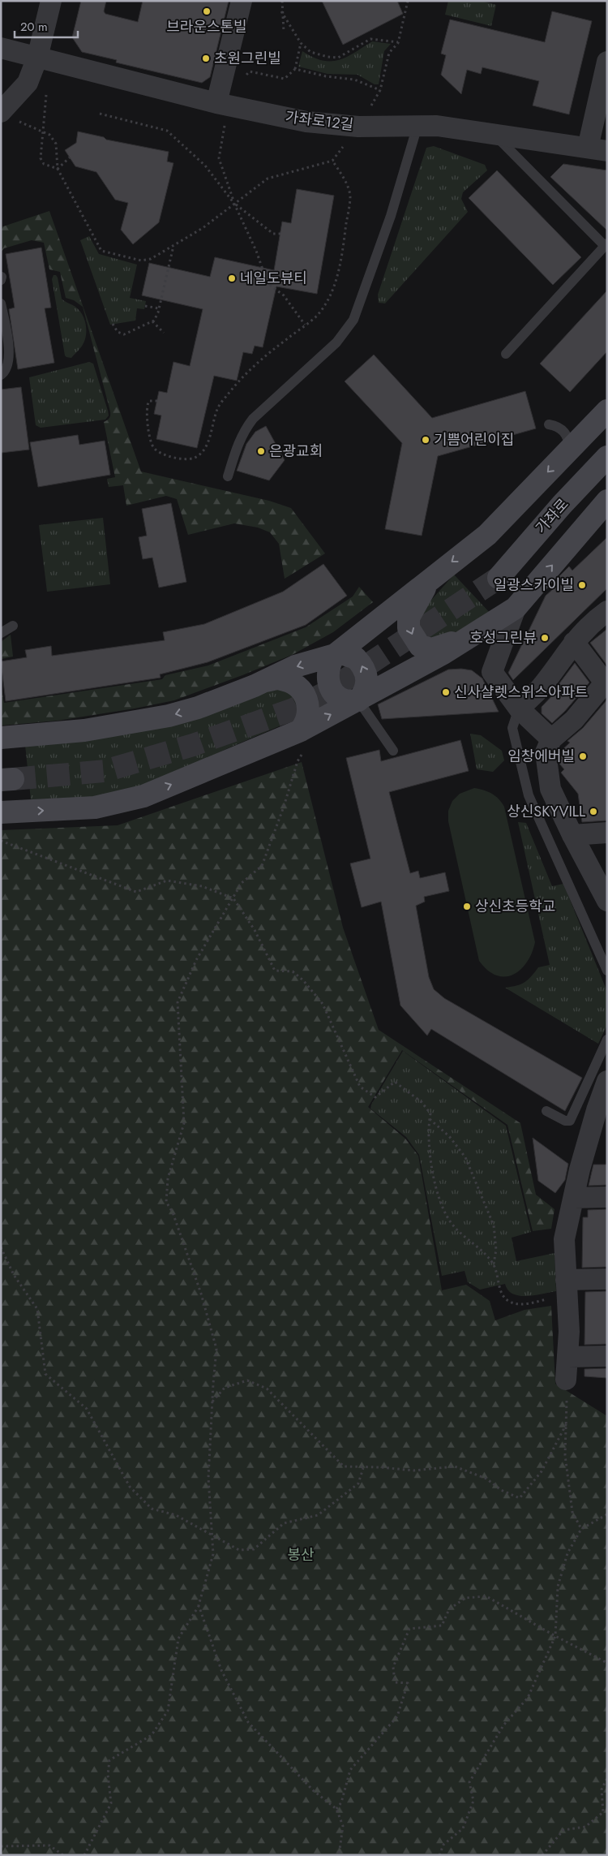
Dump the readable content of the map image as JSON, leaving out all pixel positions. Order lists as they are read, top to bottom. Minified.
{"streets":{"main road":["가좌로"],"street":["가좌로12길"]},"parks":["봉산"],"places":["브라운스톤빌","초원그린빌","네일도뷰티","기쁨어린이집","은광교회","일광스카이빌","호성그린뷰","신사샬렛스위스아파트","임창에버빌","상신SKYVILL","상신초등학교"],"scale_bar":"20 m"}
